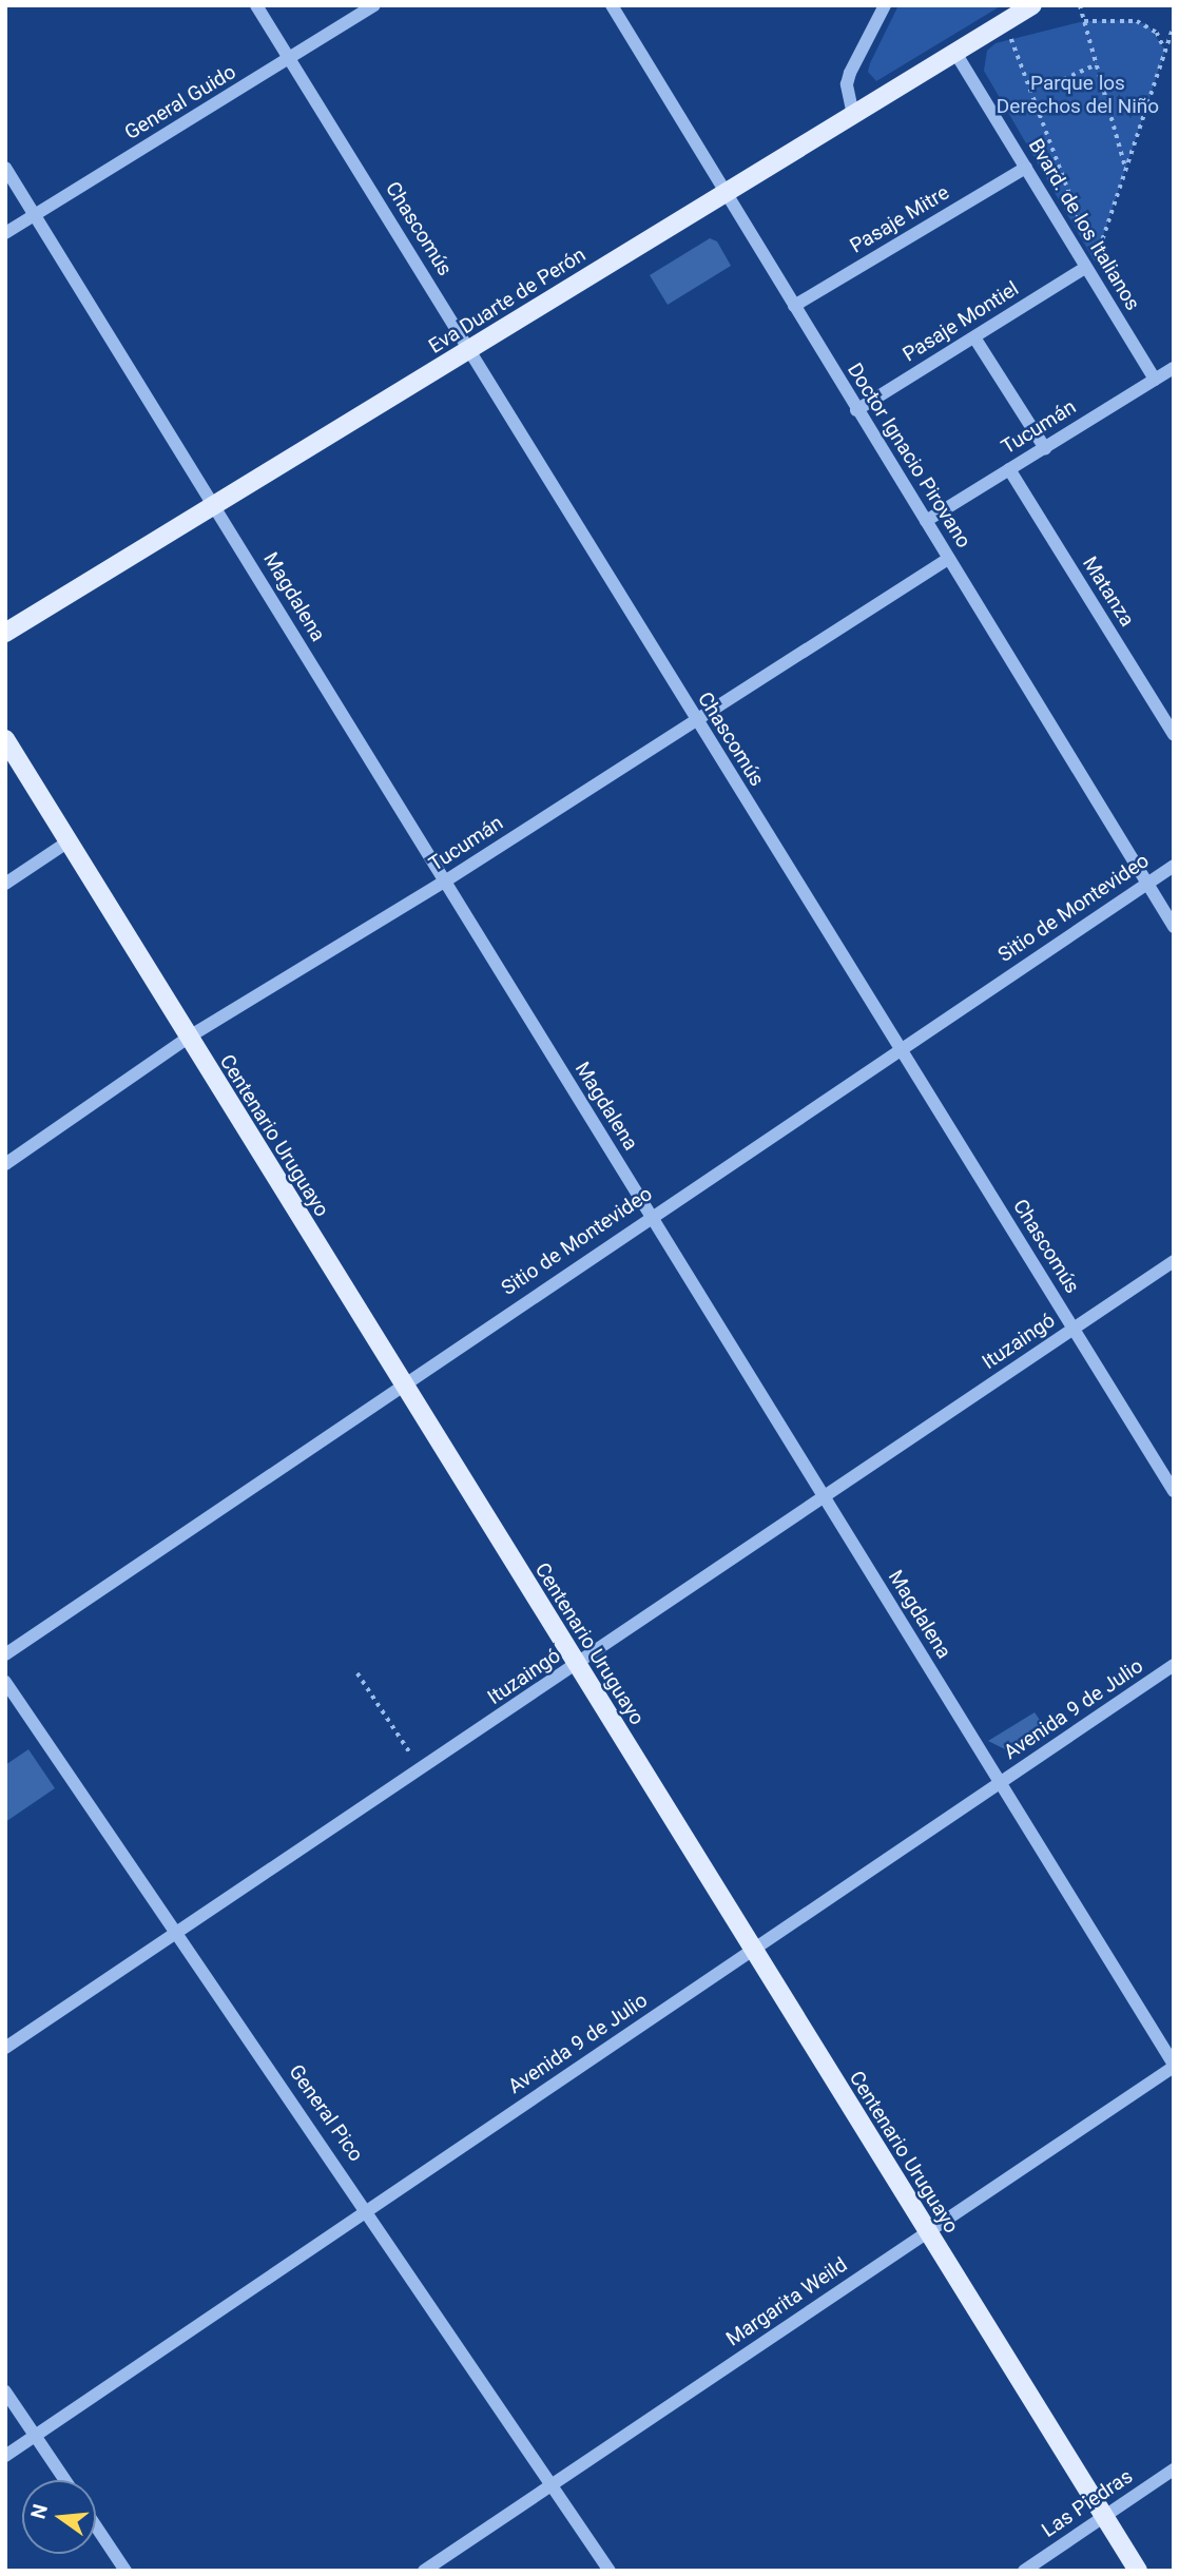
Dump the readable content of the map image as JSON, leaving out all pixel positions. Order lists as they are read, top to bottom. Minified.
{"streets":{"main road":["Eva Duarte de Perón","Centenario Uruguayo"],"street":["General Guido","Pasaje Mitre","Bvard. de los Italianos","Chascomús","Pasaje Montiel","Tucumán","Doctor Ignacio Pirovano","Matanza","Magdalena","Sitio de Montevideo","Ituzaingó","Avenida 9 de Julio","General Pico","Margarita Weild","Las Piedras"]},"crossings":[["General Guido","Chascomús"],["General Guido","Magdalena"],["Pasaje Mitre","Bvard. de los Italianos"],["Pasaje Mitre","Doctor Ignacio Pirovano"],["Bvard. de los Italianos","Eva Duarte de Perón"],["Bvard. de los Italianos","Pasaje Montiel"],["Bvard. de los Italianos","Tucumán"],["Chascomús","Eva Duarte de Perón"],["Chascomús","Tucumán"],["Chascomús","Sitio de Montevideo"],["Chascomús","Ituzaingó"],["Eva Duarte de Perón","Doctor Ignacio Pirovano"],["Eva Duarte de Perón","Magdalena"],["Pasaje Montiel","Doctor Ignacio Pirovano"],["Tucumán","Doctor Ignacio Pirovano"],["Tucumán","Matanza"],["Tucumán","Magdalena"],["Tucumán","Centenario Uruguayo"],["Doctor Ignacio Pirovano","Sitio de Montevideo"],["Magdalena","Sitio de Montevideo"],["Magdalena","Ituzaingó"],["Magdalena","Avenida 9 de Julio"],["Magdalena","Margarita Weild"],["Sitio de Montevideo","Centenario Uruguayo"],["Centenario Uruguayo","Ituzaingó"],["Centenario Uruguayo","Avenida 9 de Julio"],["Centenario Uruguayo","Margarita Weild"],["Centenario Uruguayo","Las Piedras"],["Ituzaingó","General Pico"],["Avenida 9 de Julio","General Pico"],["General Pico","Margarita Weild"]],"parks":["Parque los Derechos del Niño"],"north":"left"}
